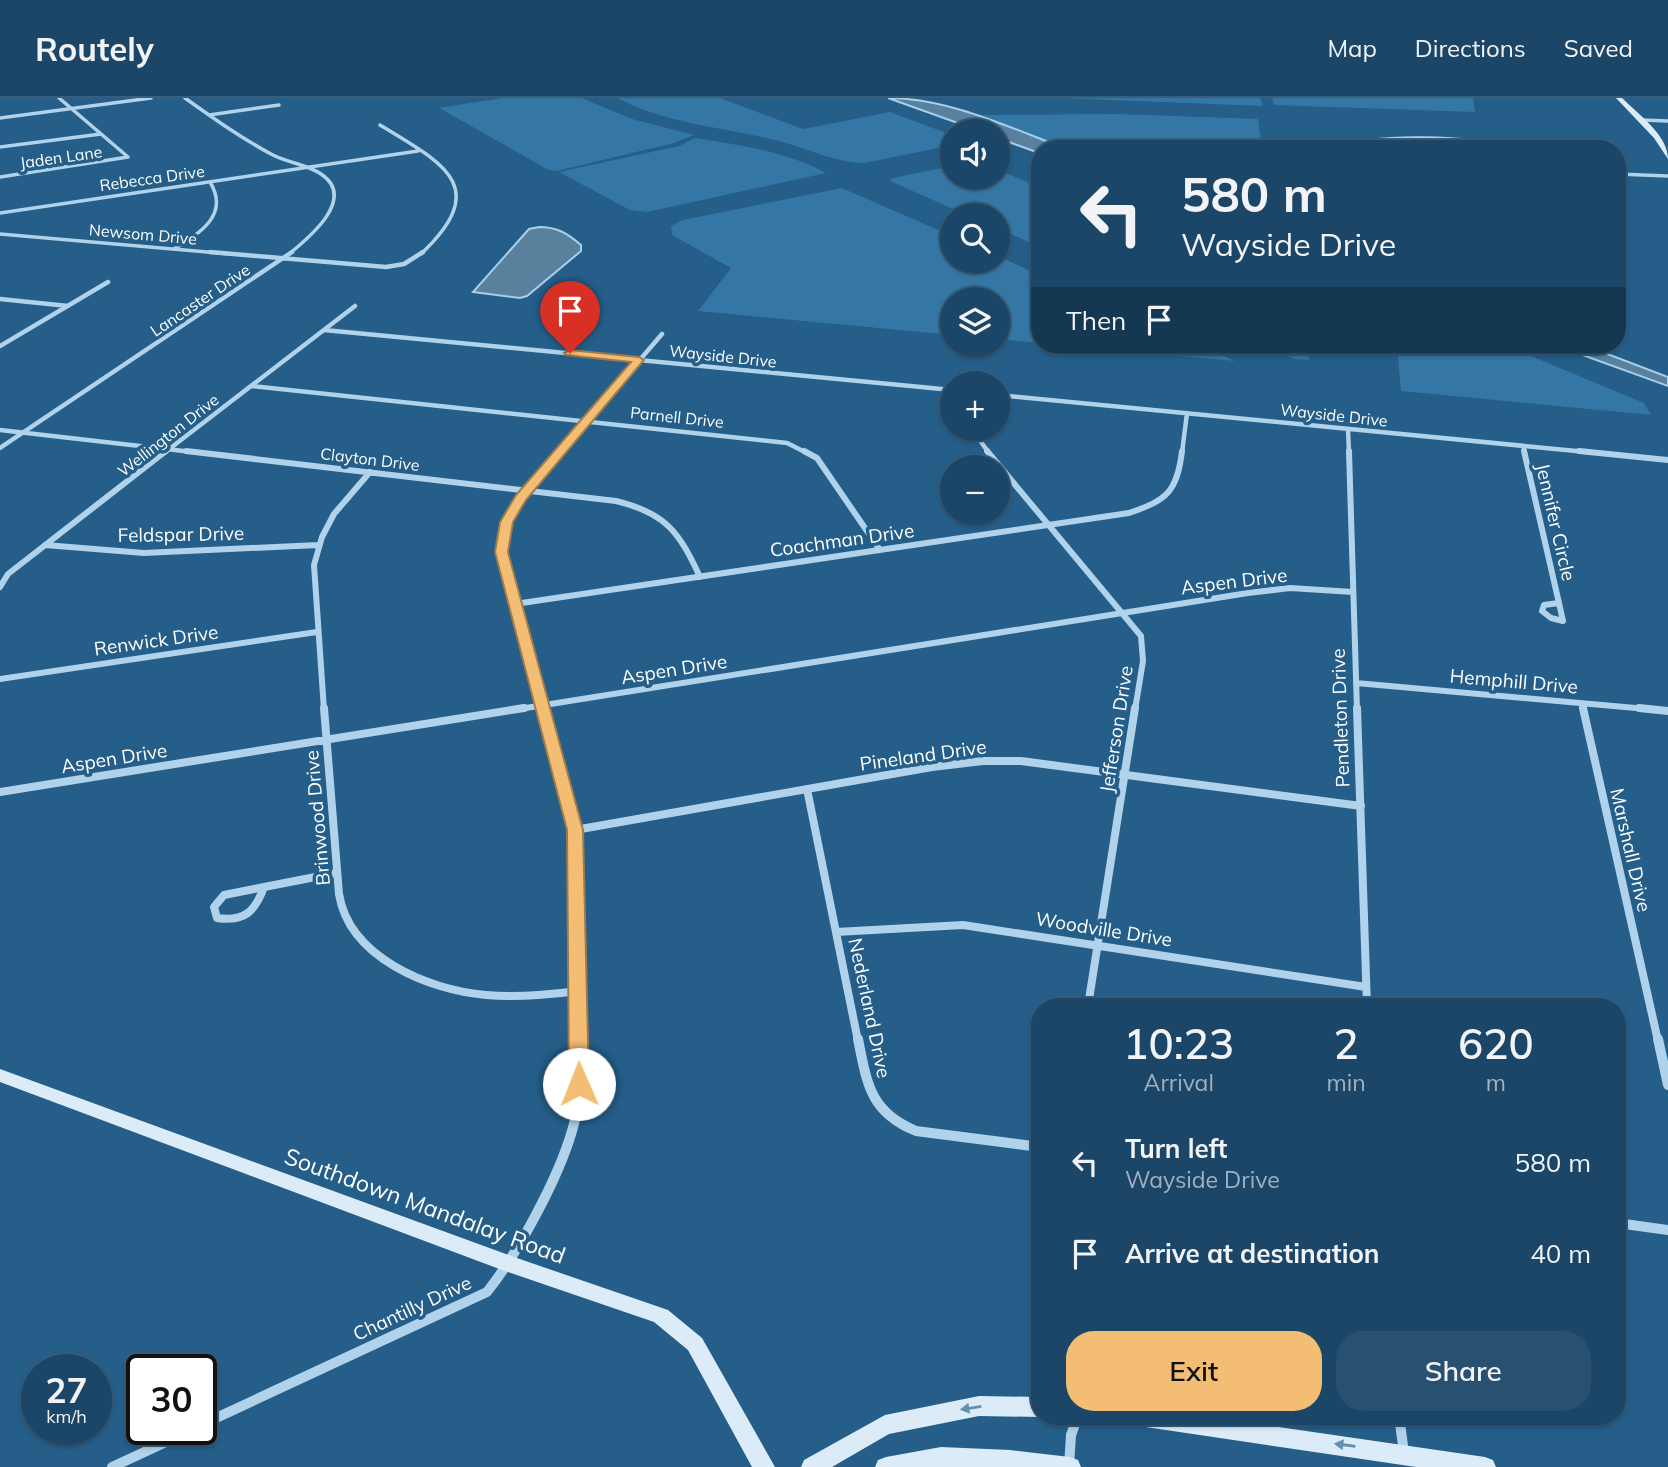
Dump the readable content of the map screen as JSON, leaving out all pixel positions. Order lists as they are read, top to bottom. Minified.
{"streets":{"street":["Jaden Lane","Rebecca Drive","Newsom Drive","Lancaster Drive","Wayside Drive","Parnell Drive","Wellington Drive","Clayton Drive","Jennifer Circle","Feldspar Drive","Coachman Drive","Aspen Drive","Renwick Drive","Hemphill Drive","Pendleton Drive","Jefferson Drive","Pineland Drive","Brinwood Drive","Marshall Drive","Woodville Drive","Nederland Drive","Southdown Mandalay Road","Chantilly Drive"]},"crossings":[["Rebecca Drive","Newsom Drive"],["Rebecca Drive","Lancaster Drive"],["Newsom Drive","Lancaster Drive"],["Lancaster Drive","Clayton Drive"],["Wayside Drive","Wellington Drive"],["Wayside Drive","Jennifer Circle"],["Wayside Drive","Coachman Drive"],["Wayside Drive","Pendleton Drive"],["Wayside Drive","Chantilly Drive"],["Parnell Drive","Wellington Drive"],["Parnell Drive","Coachman Drive"],["Parnell Drive","Chantilly Drive"],["Wellington Drive","Clayton Drive"],["Wellington Drive","Feldspar Drive"],["Clayton Drive","Coachman Drive"],["Clayton Drive","Brinwood Drive"],["Clayton Drive","Chantilly Drive"],["Feldspar Drive","Brinwood Drive"],["Coachman Drive","Jefferson Drive"],["Coachman Drive","Chantilly Drive"],["Aspen Drive","Pendleton Drive"],["Aspen Drive","Jefferson Drive"],["Aspen Drive","Brinwood Drive"],["Aspen Drive","Chantilly Drive"],["Renwick Drive","Brinwood Drive"],["Hemphill Drive","Pendleton Drive"],["Hemphill Drive","Marshall Drive"],["Pendleton Drive","Pineland Drive"],["Pendleton Drive","Woodville Drive"],["Jefferson Drive","Pineland Drive"],["Jefferson Drive","Woodville Drive"],["Pineland Drive","Nederland Drive"],["Pineland Drive","Chantilly Drive"],["Brinwood Drive","Chantilly Drive"],["Woodville Drive","Nederland Drive"],["Southdown Mandalay Road","Chantilly Drive"]],"page":{"header":"Routely","nav":["Map","Directions","Saved"],"map_buttons":["+","−"],"turn":["580 m","Wayside Drive"],"then":"Then","eta":["10:23","Arrival","2","min","620","m"],"list":[{"name":"Turn left","note":"Wayside Drive","value":"580 m"},{"name":"Arrive at destination","value":"40 m"}],"buttons":["Exit","Share"],"speed":"27 km/h","limit":"30"}}
